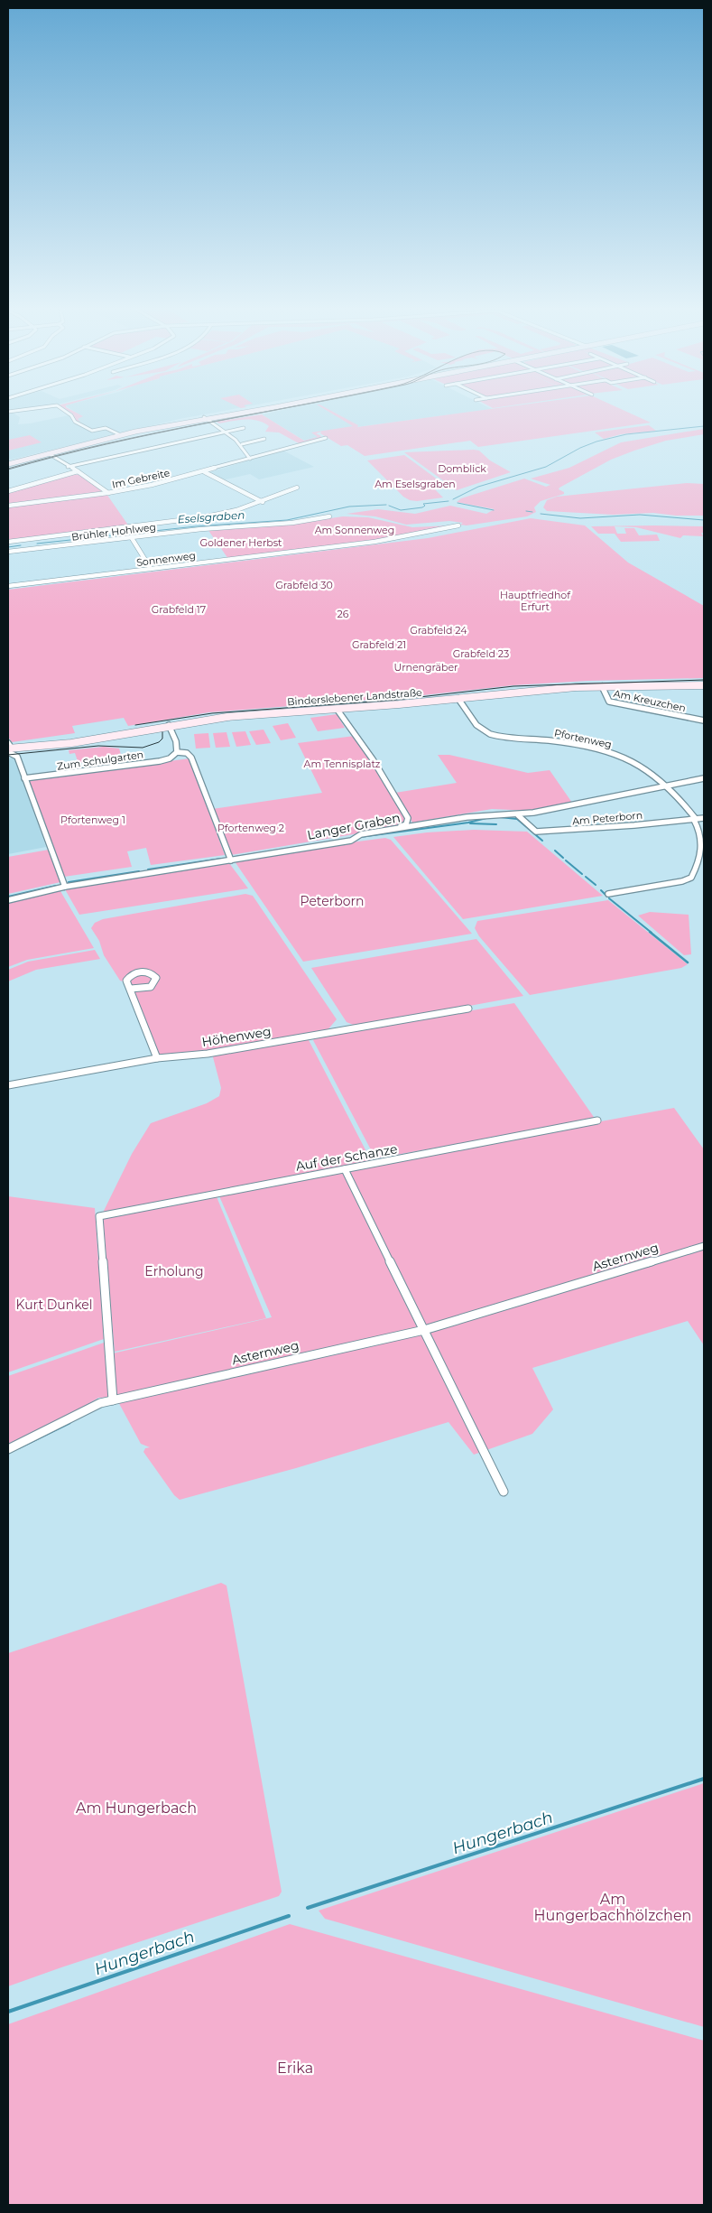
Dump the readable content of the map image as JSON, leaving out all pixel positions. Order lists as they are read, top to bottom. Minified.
{"streets":{"main road":["Binderslebener Landstraße"],"street":["Im Gebreite","Brühler Hohlweg","Sonnenweg","Am Kreuzchen","Pfortenweg","Zum Schulgarten","Am Peterborn","Langer Graben","Höhenweg","Auf der Schanze","Asternweg"]},"crossings":[["Binderslebener Landstraße","Am Kreuzchen"],["Binderslebener Landstraße","Pfortenweg"],["Pfortenweg","Am Peterborn"],["Pfortenweg","Langer Graben"],["Am Peterborn","Langer Graben"],["Auf der Schanze","Asternweg"]],"water":["Eselsgraben","Hungerbach"],"parks":["Domblick","Am Eselsgraben","Am Sonnenweg","Goldener Herbst","Grabfeld 30","Hauptfriedhof Erfurt","Grabfeld 17","26","Grabfeld 24","Grabfeld 21","Grabfeld 23","Urnengräber","Am Tennisplatz","Pfortenweg 1","Pfortenweg 2","Peterborn","Erholung","Kurt Dunkel","Am Hungerbach","Am Hungerbachhölzchen","Erika"]}
